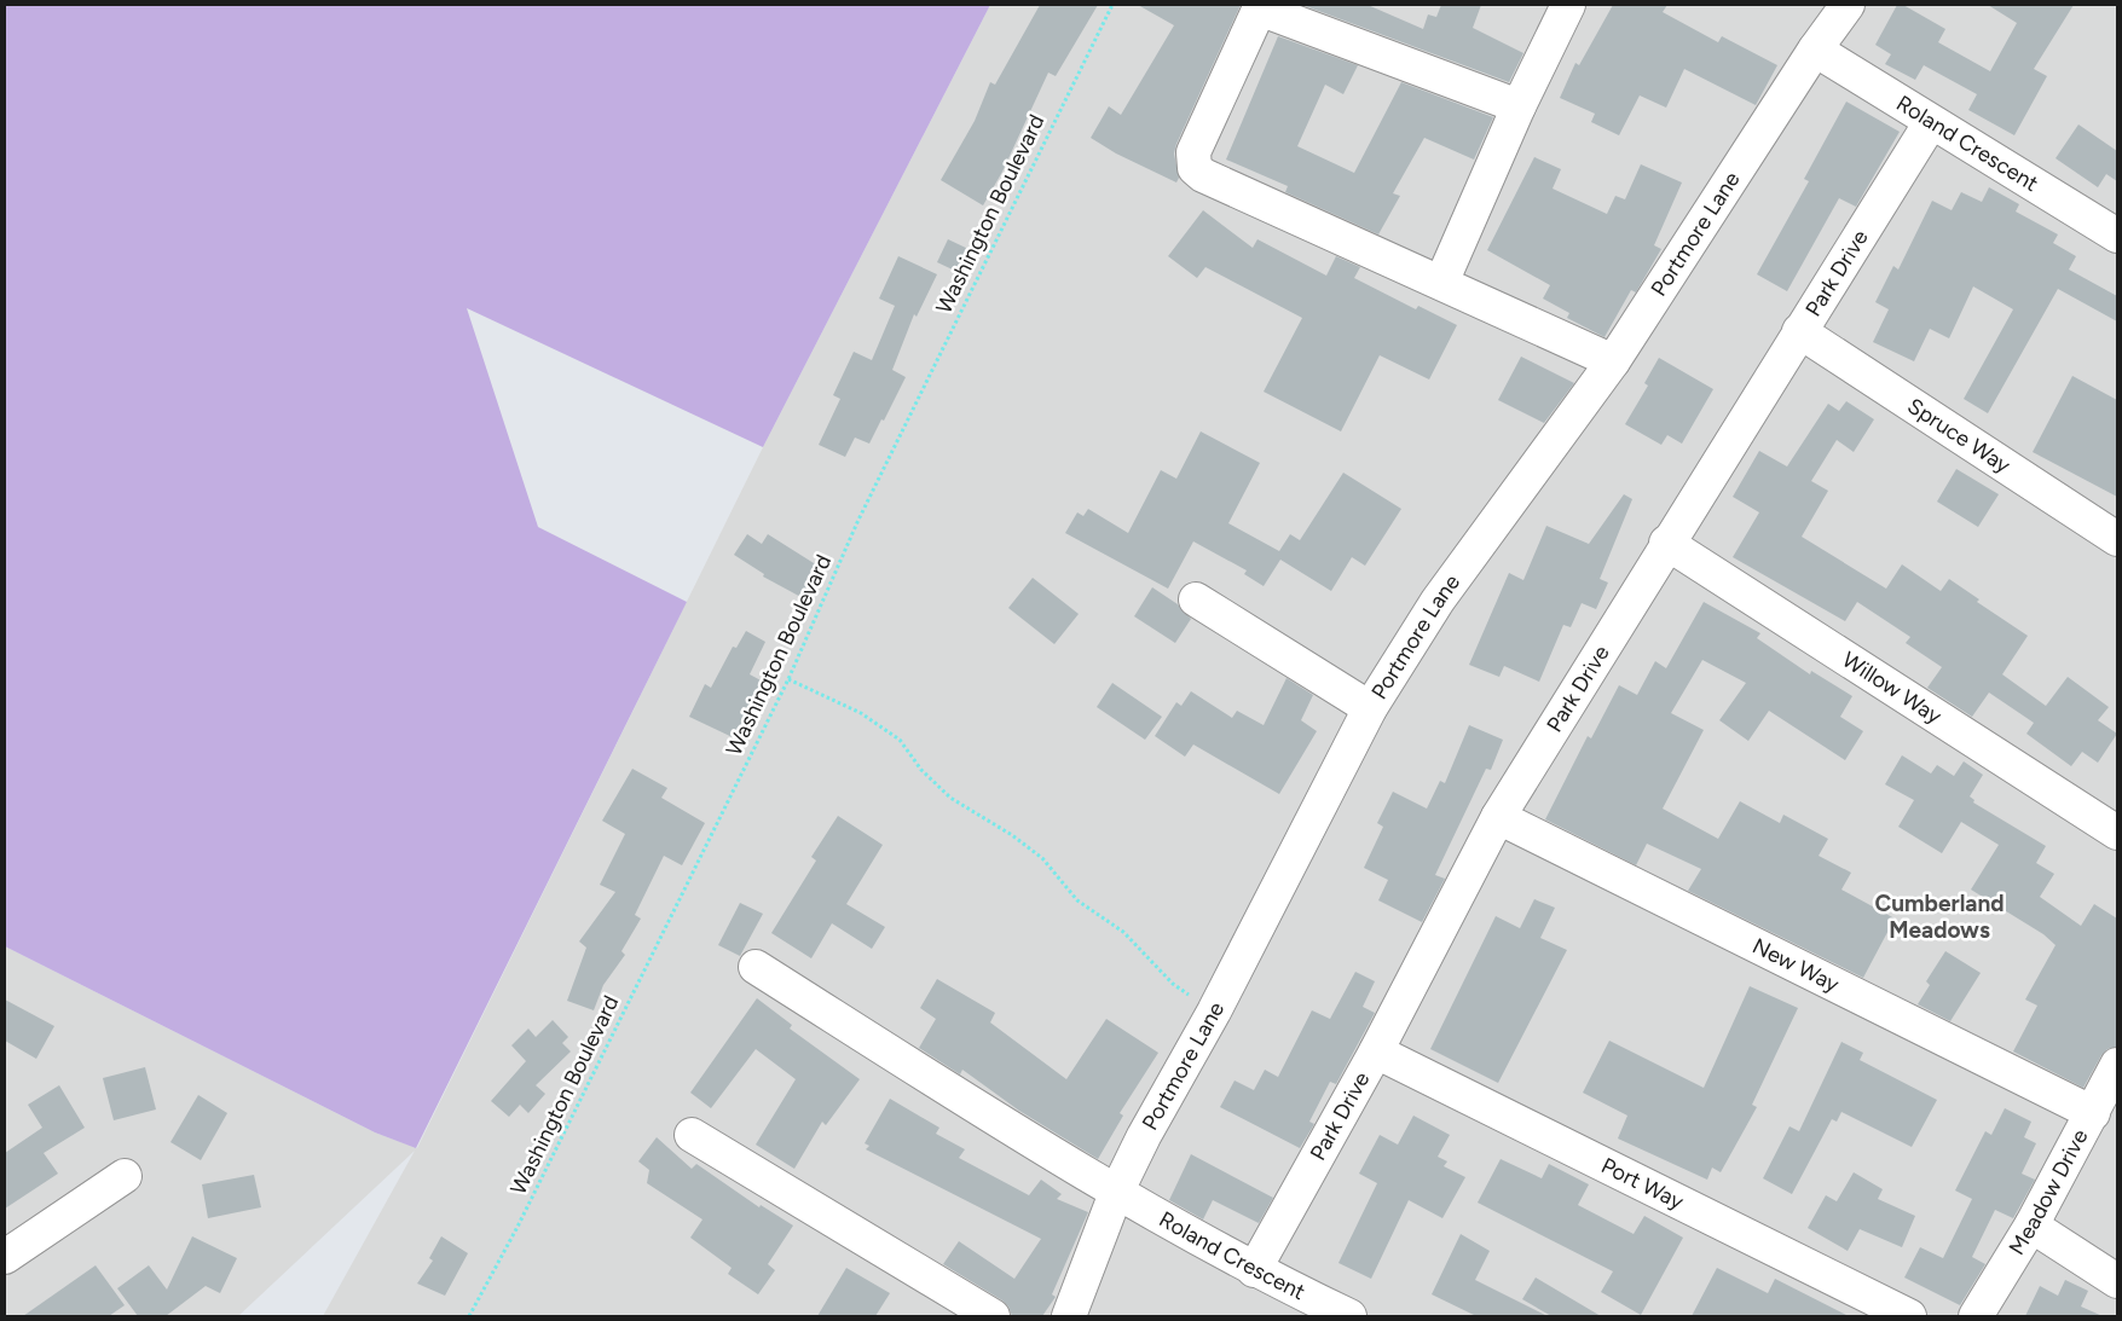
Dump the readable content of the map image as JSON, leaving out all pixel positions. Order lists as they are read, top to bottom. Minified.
{"streets":{"street":["Roland Crescent","Portmore Lane","Park Drive","Spruce Way","Willow Way","New Way","Port Way","Meadow Drive"],"path":["Washington Boulevard"]},"crossings":[["Roland Crescent","Portmore Lane"],["Roland Crescent","Park Drive"],["Park Drive","Spruce Way"],["Park Drive","Willow Way"],["Park Drive","New Way"],["Park Drive","Port Way"],["New Way","Meadow Drive"]],"districts":["Cumberland Meadows"]}
